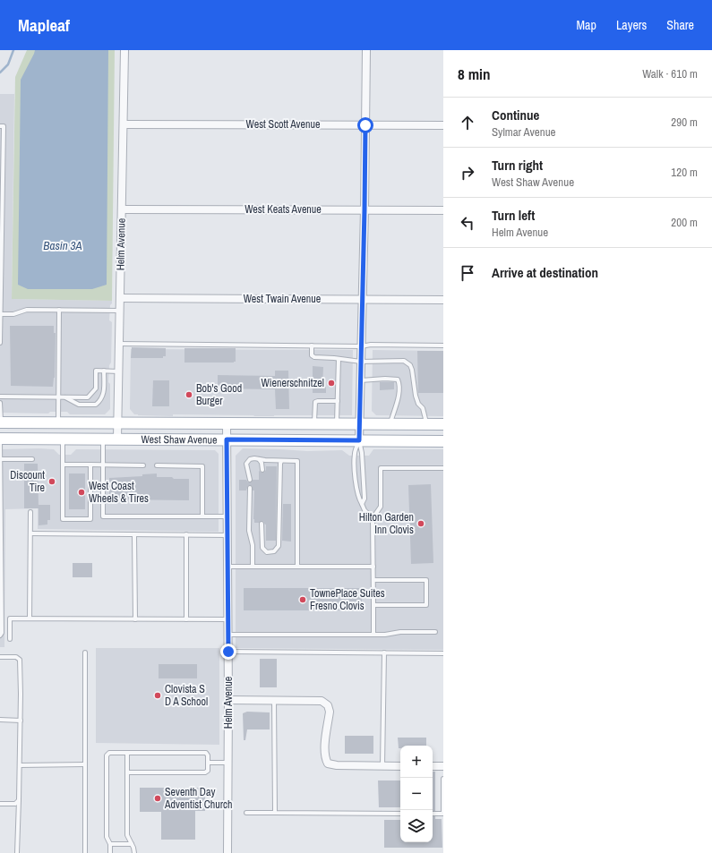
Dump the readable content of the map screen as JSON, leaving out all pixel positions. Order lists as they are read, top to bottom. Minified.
{"streets":{"main road":["West Shaw Avenue"],"street":["West Scott Avenue","West Keats Avenue","Helm Avenue","West Twain Avenue"]},"crossings":[["West Scott Avenue","Helm Avenue"],["West Keats Avenue","Helm Avenue"],["Helm Avenue","West Twain Avenue"],["Helm Avenue","West Shaw Avenue"]],"water":["Basin 3A"],"places":["Wienerschnitzel","Bob's Good Burger","Discount Tire","West Coast Wheels & Tires","Hilton Garden Inn Clovis","TownePlace Suites Fresno Clovis","Clovista S D A School","Seventh Day Adventist Church"],"page":{"header":"Mapleaf","nav":["Map","Layers","Share"],"heading":["8 min","Walk · 610 m"],"list":[["Continue","Sylmar Avenue","290 m"],["Turn right","West Shaw Avenue","120 m"],["Turn left","Helm Avenue","200 m"],"Arrive at destination"],"map_buttons":["+","−"]}}
